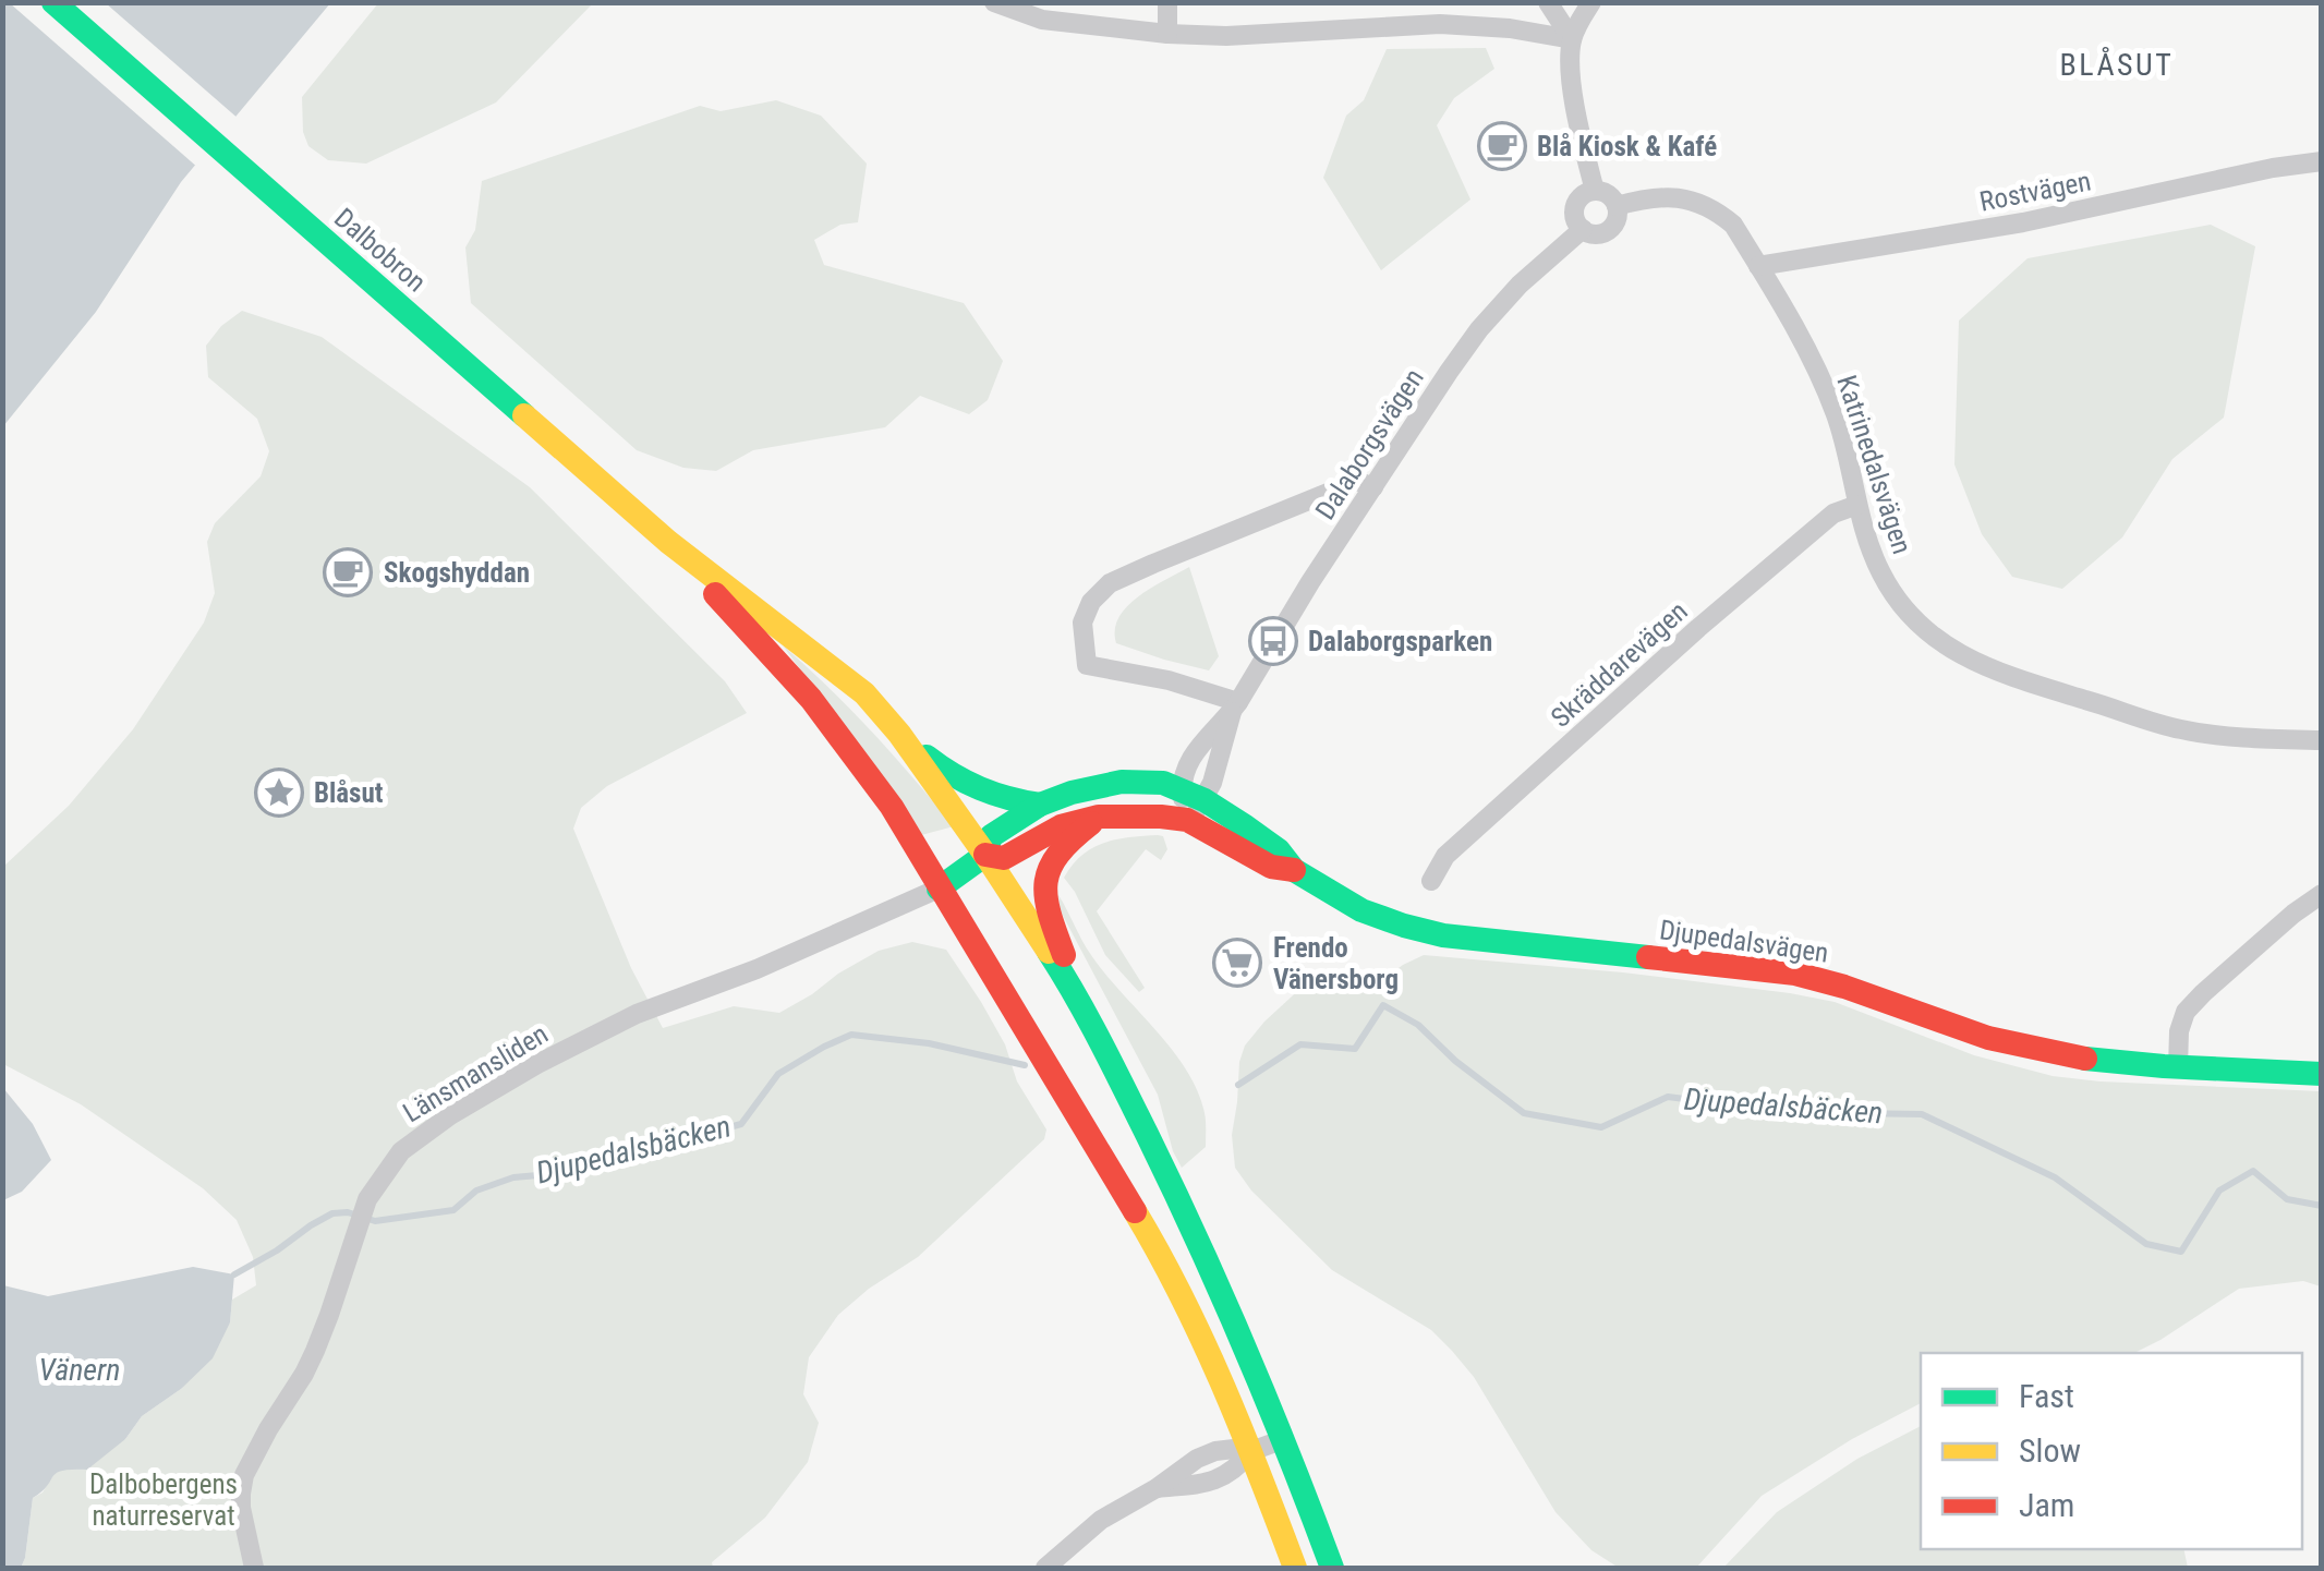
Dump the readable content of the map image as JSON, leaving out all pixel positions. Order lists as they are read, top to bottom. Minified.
{"streets":{"main road":["Dalbobron","Djupedalsvägen"],"street":["Rostvägen","Dalaborgsvägen","Katrinedalsvägen","Skräddarevägen","Länsmansliden"]},"crossings":[["Rostvägen","Katrinedalsvägen"],["Dalbobron","Djupedalsvägen"],["Dalbobron","Länsmansliden"],["Dalaborgsvägen","Katrinedalsvägen"],["Dalaborgsvägen","Djupedalsvägen"],["Katrinedalsvägen","Skräddarevägen"],["Djupedalsvägen","Länsmansliden"]],"districts":["BLÅSUT"],"water":["Djupedalsbäcken","Vänern"],"parks":["Dalbobergens naturreservat"],"places":{"cafe":["Blå Kiosk & Kafé","Skogshyddan"],"bus stop":["Dalaborgsparken"],"place":["Blåsut"],"supermarket":["Frendo Vänersborg"]},"legend":["Fast","Slow","Jam"]}
